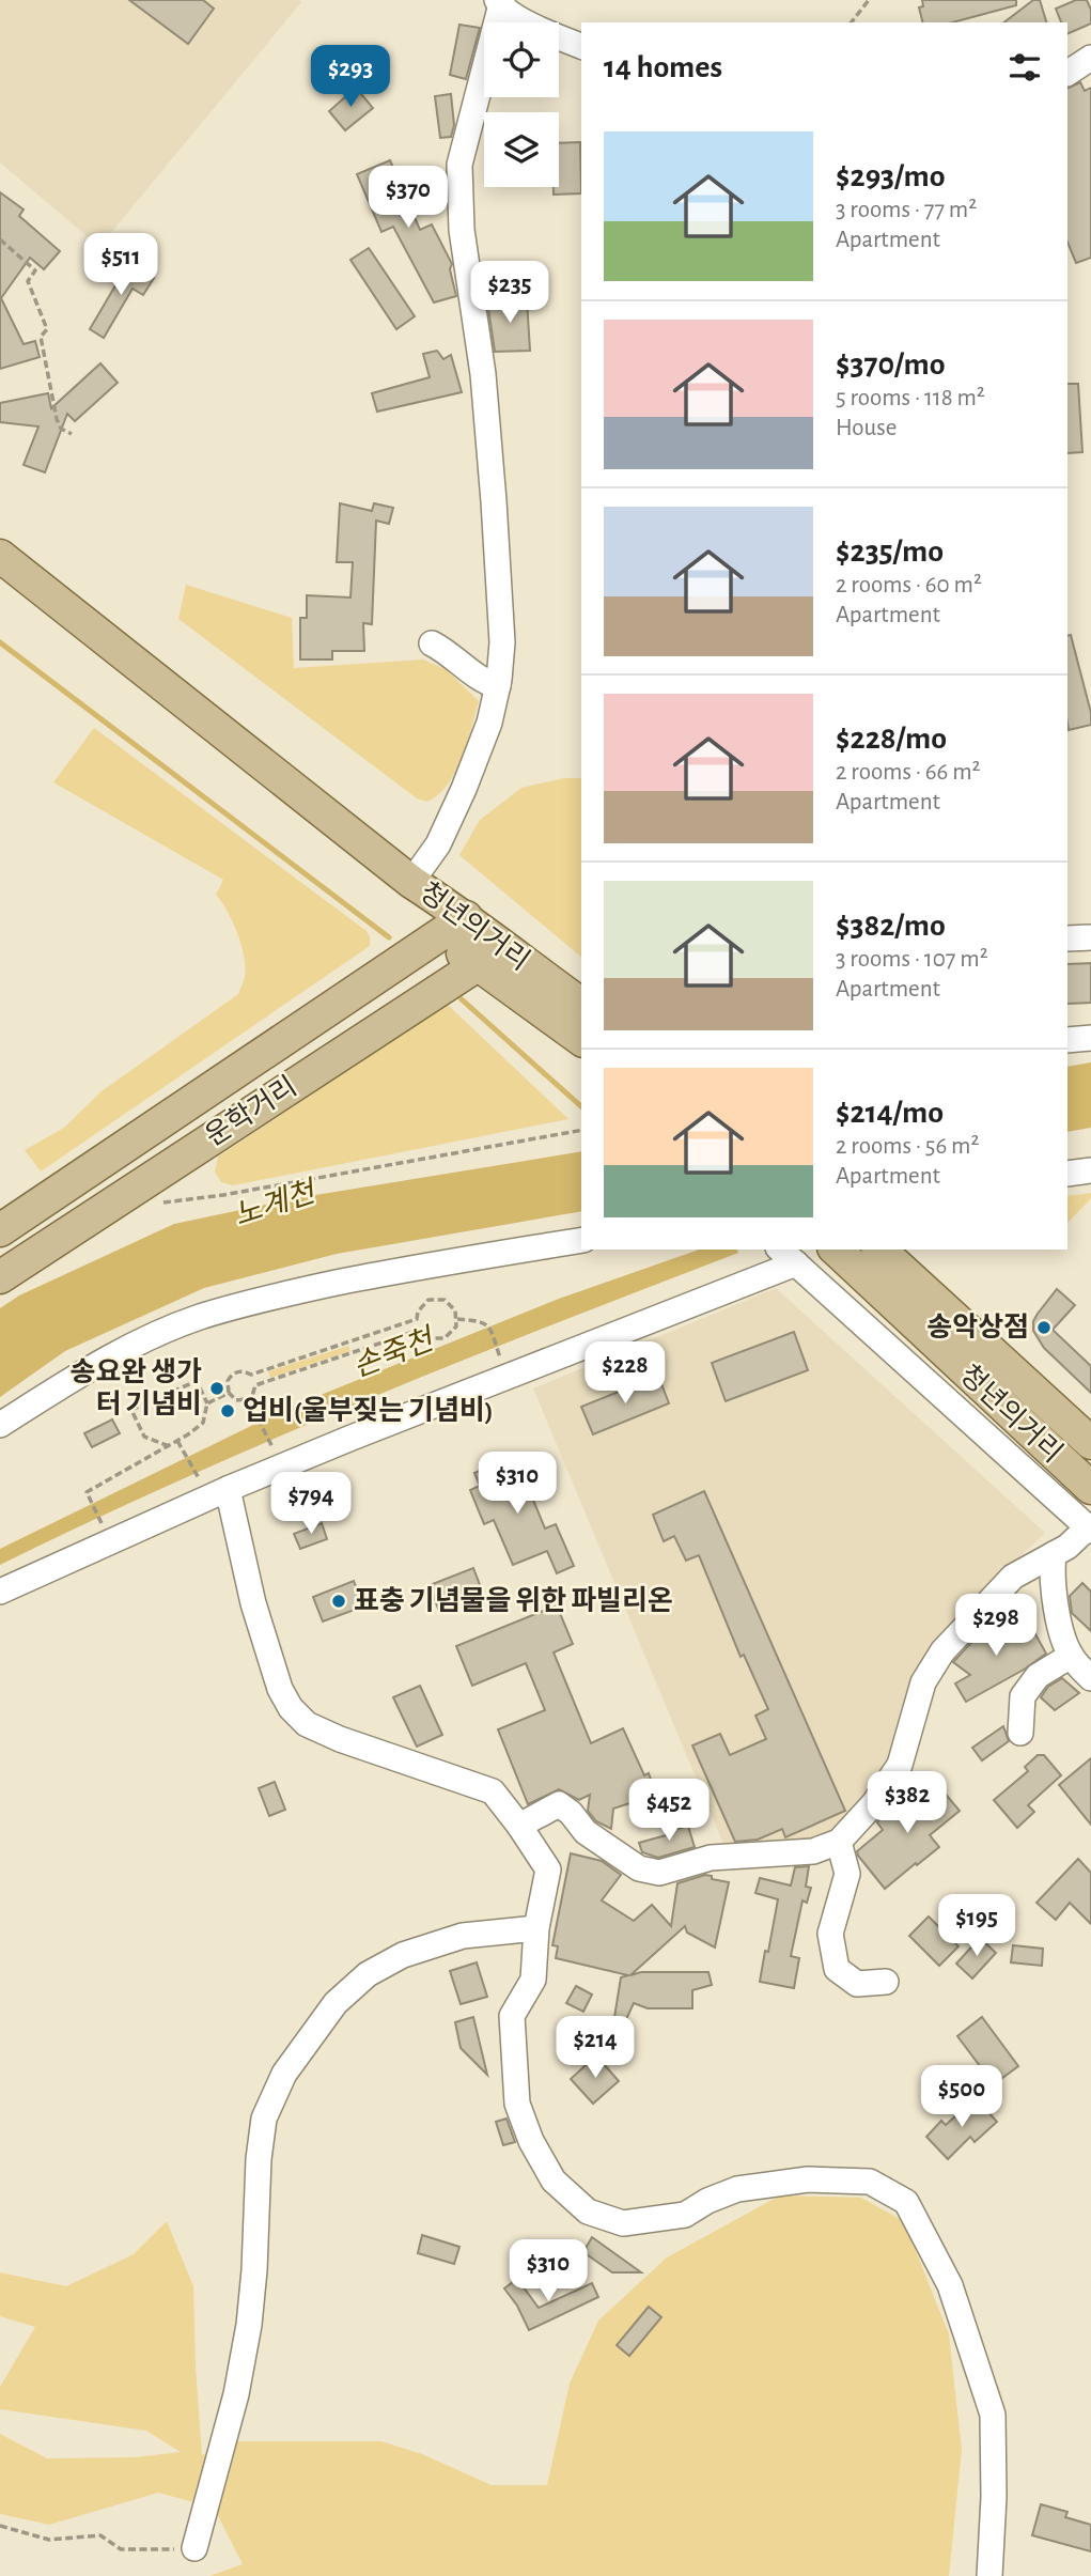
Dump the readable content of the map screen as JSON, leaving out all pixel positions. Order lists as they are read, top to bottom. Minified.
{"streets":{"main road":["청년의거리","운학거리"]},"crossings":[["청년의거리","운학거리"]],"water":["노계천","손죽천"],"places":["송악상점","송요완 생가 터 기념비","업비(울부짖는 기념비)","표충 기념물을 위한 파빌리온"],"page":{"heading":"14 homes","price":["$293","$370","$511","$235","$228","$310","$794","$298","$382","$452","$195","$214","$500","$310"],"list":[{"name":"$293/mo","note":"3 rooms · 77 m² · Apartment"},{"name":"$370/mo","note":"5 rooms · 118 m² · House"},{"name":"$235/mo","note":"2 rooms · 60 m² · Apartment"},{"name":"$228/mo","note":"2 rooms · 66 m² · Apartment"},{"name":"$382/mo","note":"3 rooms · 107 m² · Apartment"},{"name":"$214/mo","note":"2 rooms · 56 m² · Apartment"}]}}
